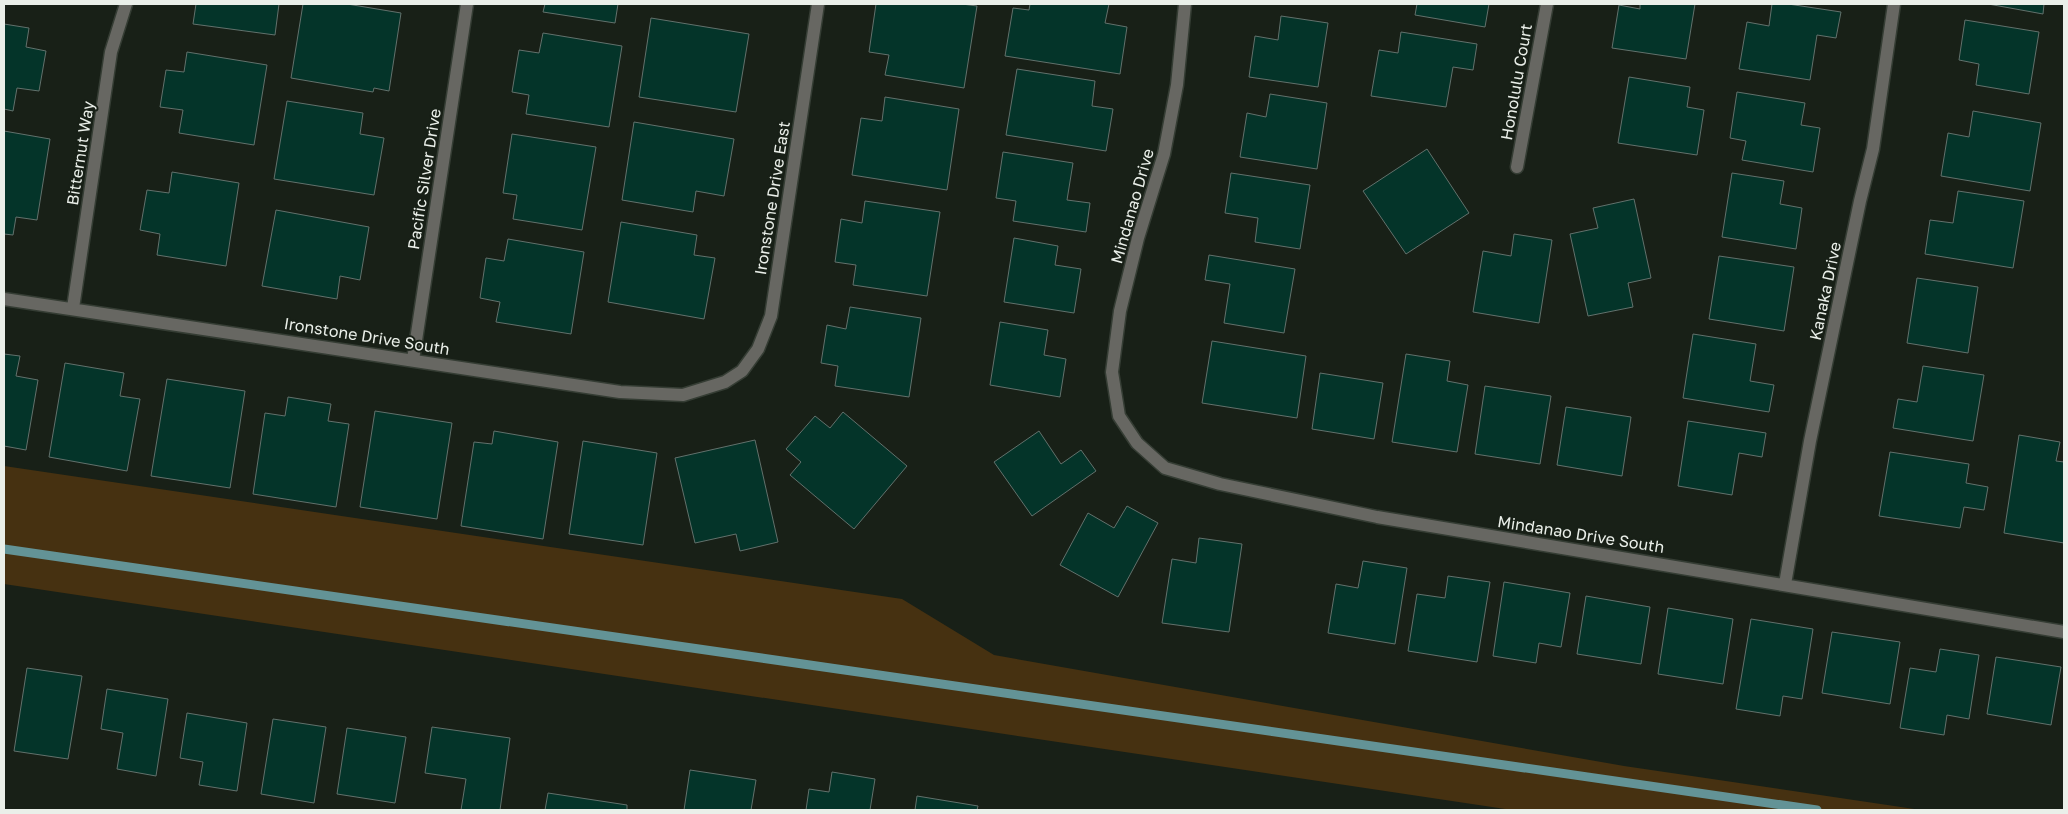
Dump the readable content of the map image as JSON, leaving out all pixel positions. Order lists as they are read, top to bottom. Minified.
{"streets":{"street":["Honolulu Court","Bitternut Way","Pacific Silver Drive","Ironstone Drive East","Mindanao Drive","Kanaka Drive","Ironstone Drive South","Mindanao Drive South"]},"crossings":[["Bitternut Way","Ironstone Drive South"],["Pacific Silver Drive","Ironstone Drive South"],["Ironstone Drive East","Ironstone Drive South"],["Mindanao Drive","Mindanao Drive South"],["Kanaka Drive","Mindanao Drive South"]]}
